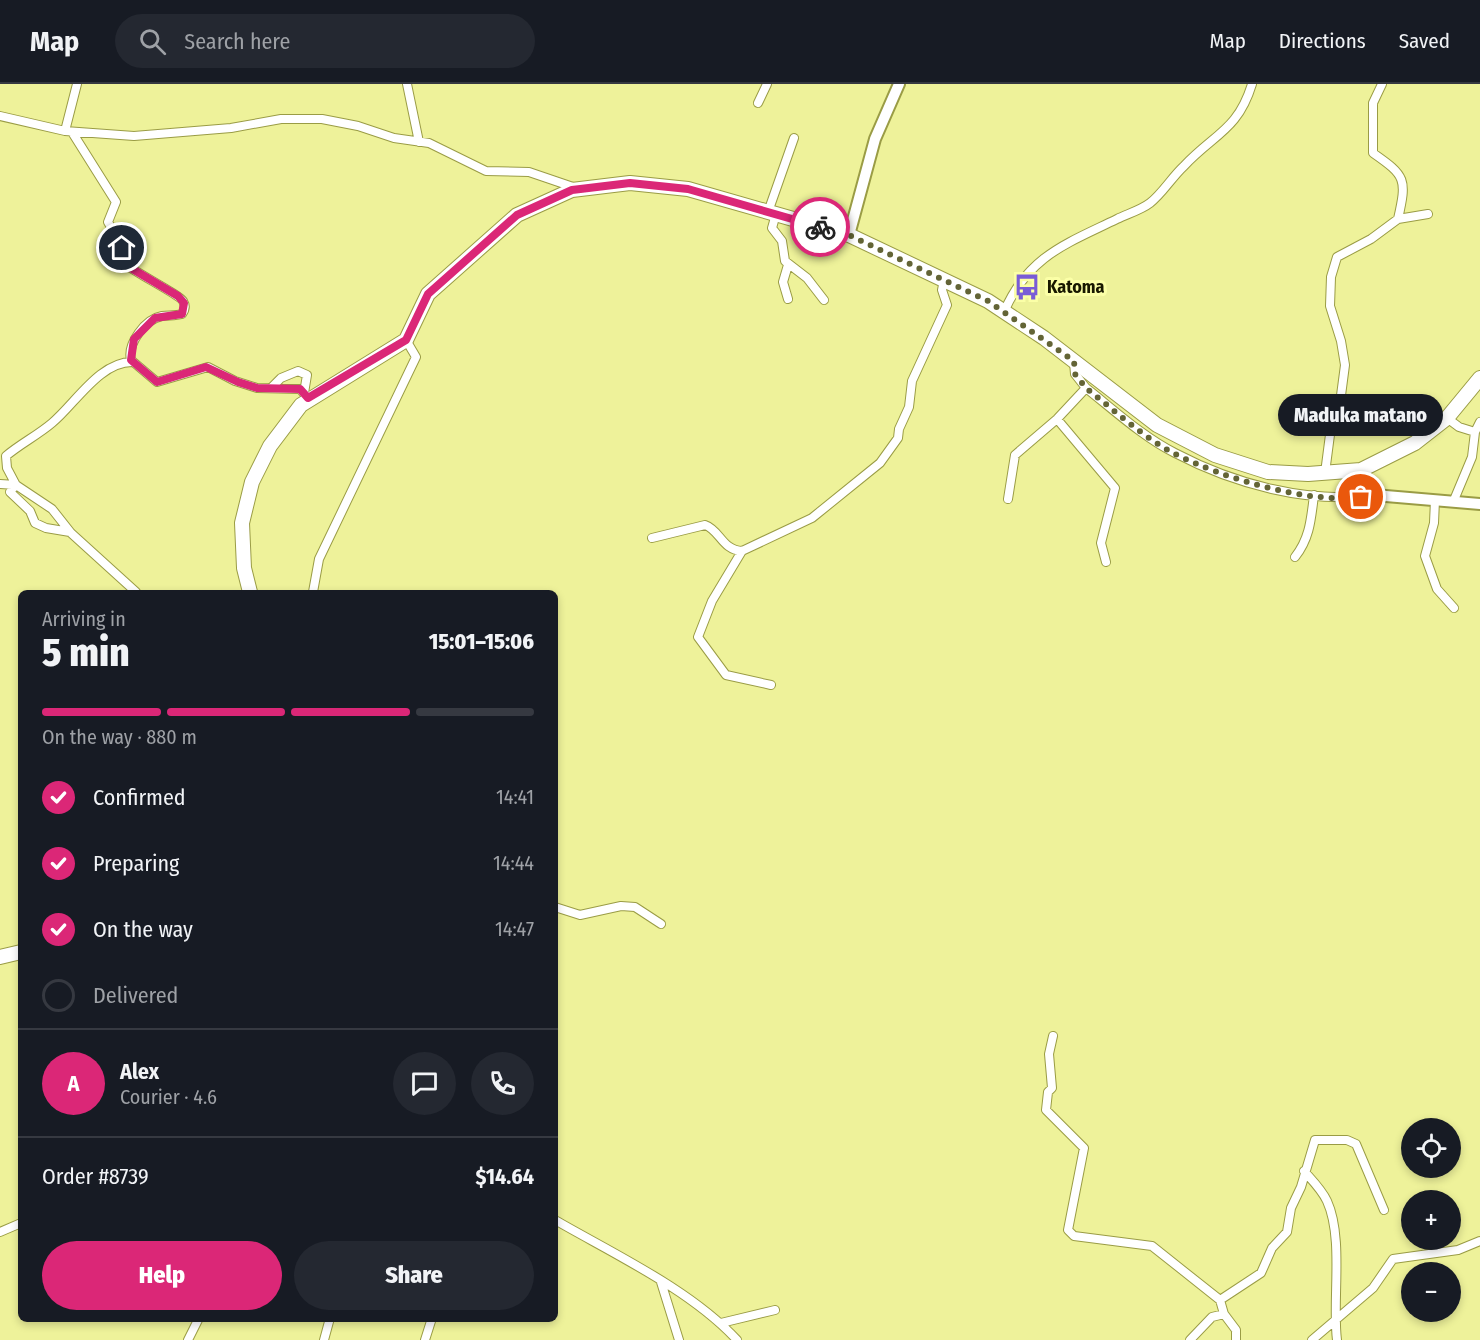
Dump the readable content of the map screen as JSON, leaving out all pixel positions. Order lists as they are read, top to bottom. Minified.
{"places":{"bus stop":["Katoma"],"other":["Maduka matano"]},"page":{"header":"Map","search":"Search here","nav":["Map","Directions","Saved"],"bubble":"Maduka matano","heading":["5 min","Arriving in","15:01–15:06"],"panel":["Alex","Courier · 4.6","Order #8739","$14.64"],"bar":"On the way · 880 m","list":[["Confirmed","14:41"],["Preparing","14:44"],["On the way","14:47"],"Delivered"],"round":"A","map_buttons":["+","−"],"buttons":["Help","Share"]}}
